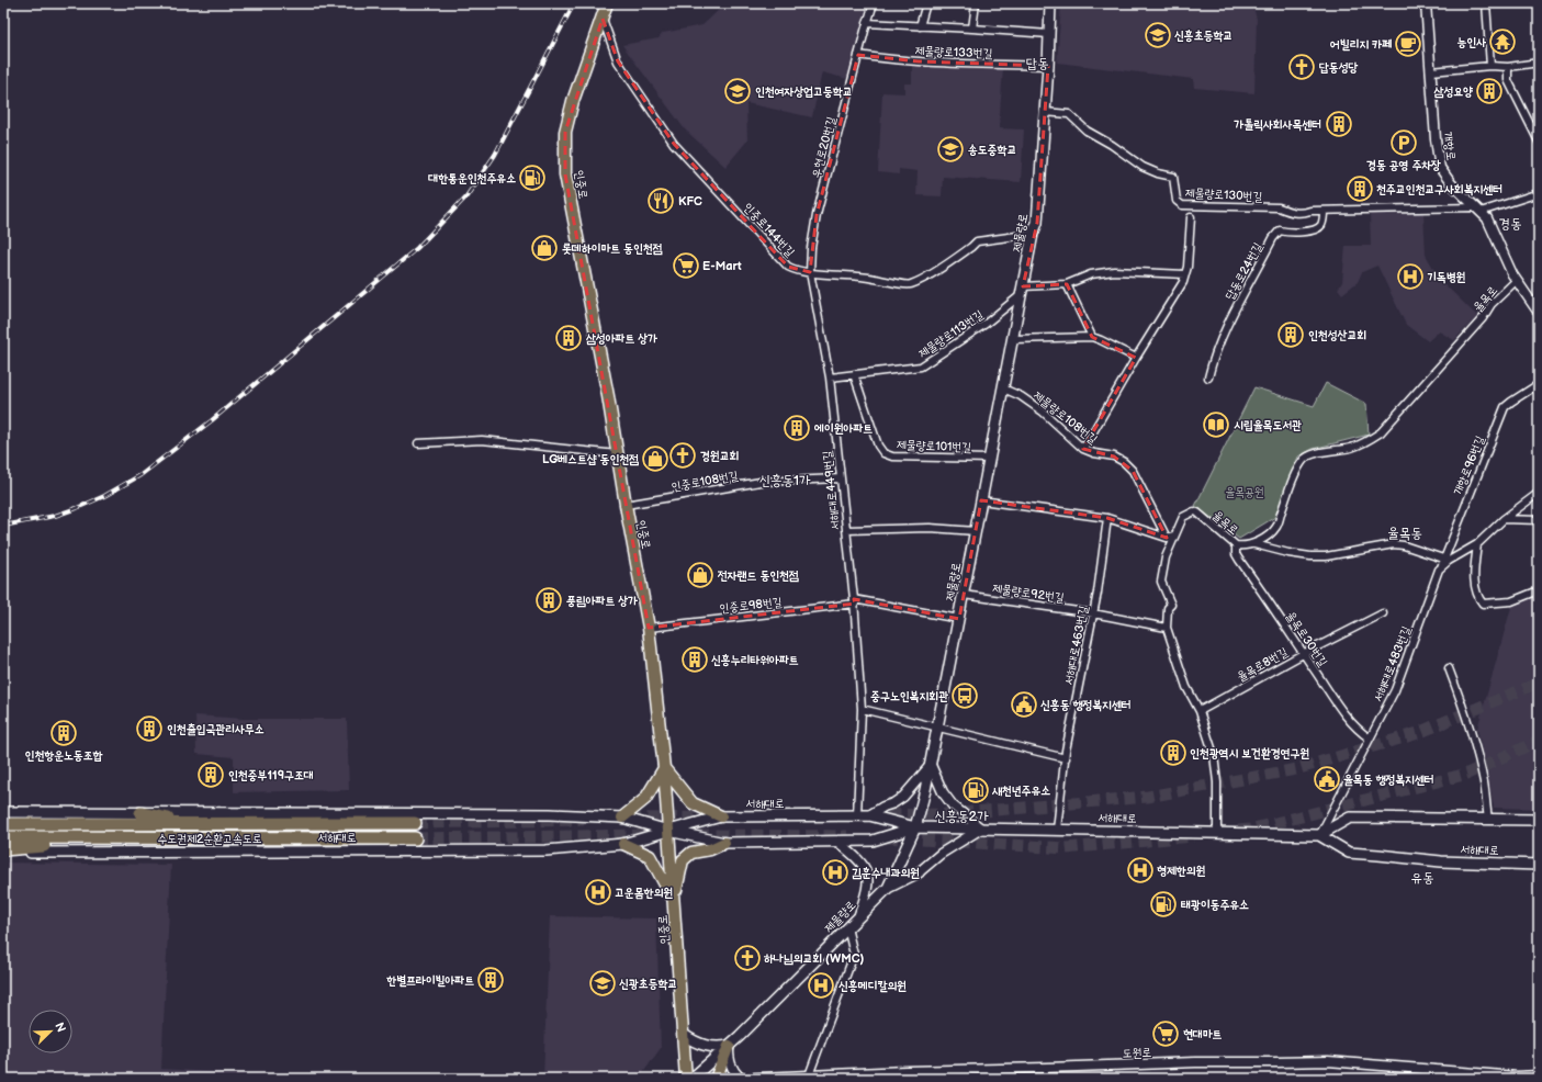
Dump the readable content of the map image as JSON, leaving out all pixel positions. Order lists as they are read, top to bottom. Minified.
{"streets":{"highway":["수도권제2순환고속도로"],"main road":["인중로","제물량로","서해대로"],"street":["제물량로133번길","개항로","우현로20번길","제물량로130번길","인중로144번길","답동로24번길","율목로","제물량로113번길","제물량로108번길","제물량로101번길","개항로96번길","인중로108번길","서해대로449번길","제물량로92번길","인중로98번길","율목로30번길","서해대로463번길","율목로8번길","서해대로483번길","도원로"]},"crossings":[["제물량로133번길","우현로20번길"],["제물량로133번길","제물량로"],["개항로","율목로"],["우현로20번길","인중로144번길"],["우현로20번길","서해대로449번길"],["인중로","인중로144번길"],["인중로","인중로108번길"],["인중로","인중로98번길"],["인중로","서해대로"],["제물량로130번길","제물량로"],["제물량로130번길","답동로24번길"],["인중로144번길","제물량로"],["인중로144번길","서해대로449번길"],["제물량로","제물량로113번길"],["제물량로","제물량로108번길"],["제물량로","제물량로101번길"],["제물량로","제물량로92번길"],["제물량로","인중로98번길"],["제물량로","서해대로"],["율목로","제물량로92번길"],["율목로","율목로30번길"],["율목로","율목로8번길"],["율목로","서해대로"],["제물량로113번길","제물량로101번길"],["제물량로113번길","서해대로449번길"],["개항로96번길","서해대로483번길"],["인중로108번길","서해대로449번길"],["서해대로449번길","인중로98번길"],["서해대로449번길","서해대로"],["제물량로92번길","서해대로463번길"],["율목로30번길","율목로8번길"],["율목로30번길","서해대로483번길"],["서해대로463번길","서해대로"],["서해대로483번길","서해대로"]],"districts":["답동","경동","신흥동1가","율목동","신흥동2가","유동"],"parks":["율목공원"],"places":{"school or university":["신흥초등학교","인천여자상업고둥학교","송도중학교","신광초등학교"],"temple":["능인사"],"cafe":["어빌리지 카페"],"church":["답동성당","경원교회","하나님의교회 (WMC)"],"building":["삼성요양","가톨릭사회사목센터","천주교인천교구사회복지센터","인천성산교회","삼성아파트 상가","에이원아파트","풍림아파트 상가","신흥누리타워아파트","인천출입국관리사무소","인천항운노동조합","인천광역시 보건환경연구원","인천중부119구조대","한별프라이빌아파트"],"parking":["경동 공영 주차장"],"fuel station":["대한통운인천주유소","새천년주유소","태광이동주유소"],"restaurant":["KFC"],"shop":["롯데하이마트 동인천점","LG베스트샵 동인천점","전자랜드 동인천점"],"supermarket":["E-Mart","현대마트"],"hospital":["기독병원","형제한의원","김훈수내과의원","고운몸한의원","신흥메디칼의원"],"library":["시립율목도서관"],"bus stop":["중구노인복지회관"],"public building":["신흥동 행정복지센터","율목동 행정복지센터"]},"north":"top right"}
